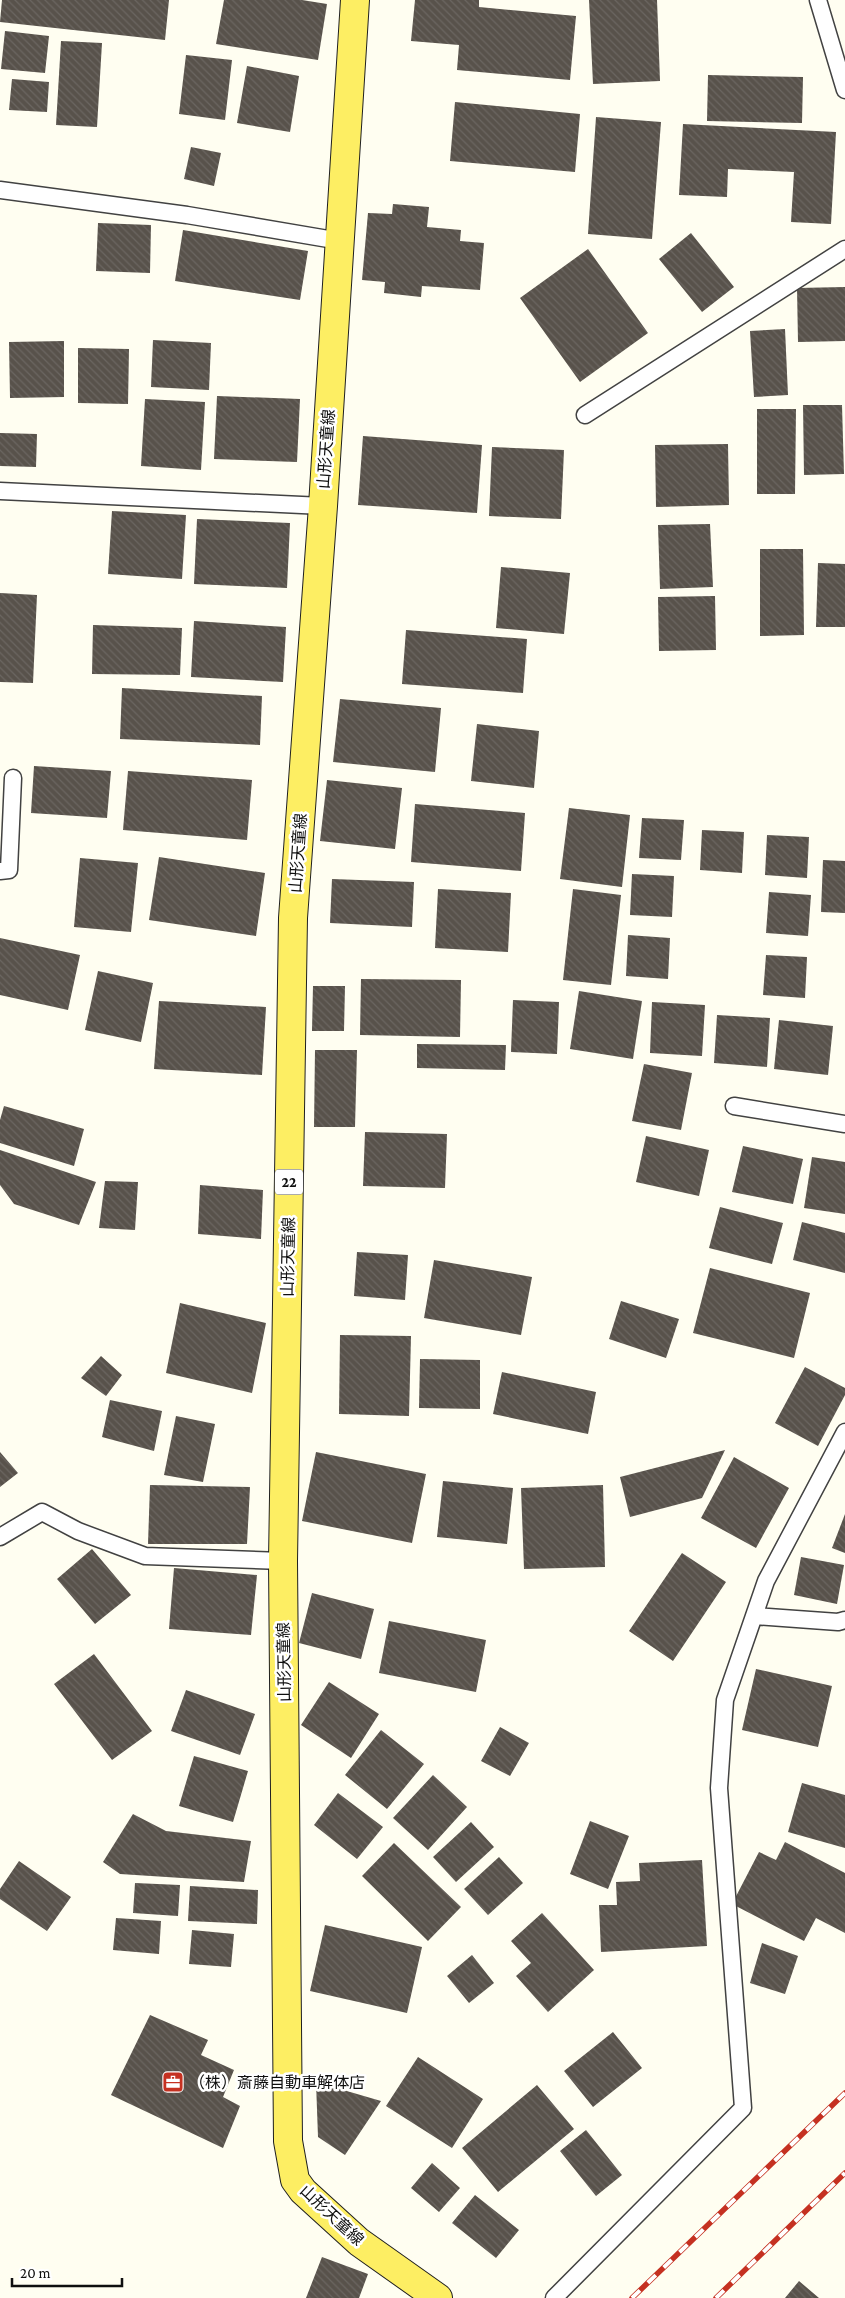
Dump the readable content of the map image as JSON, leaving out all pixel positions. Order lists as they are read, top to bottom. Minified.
{"streets":{"main road":["山形天童線","22"]},"places":{"office":["（株）斎藤自動車解体店"]},"scale_bar":"20 m"}
